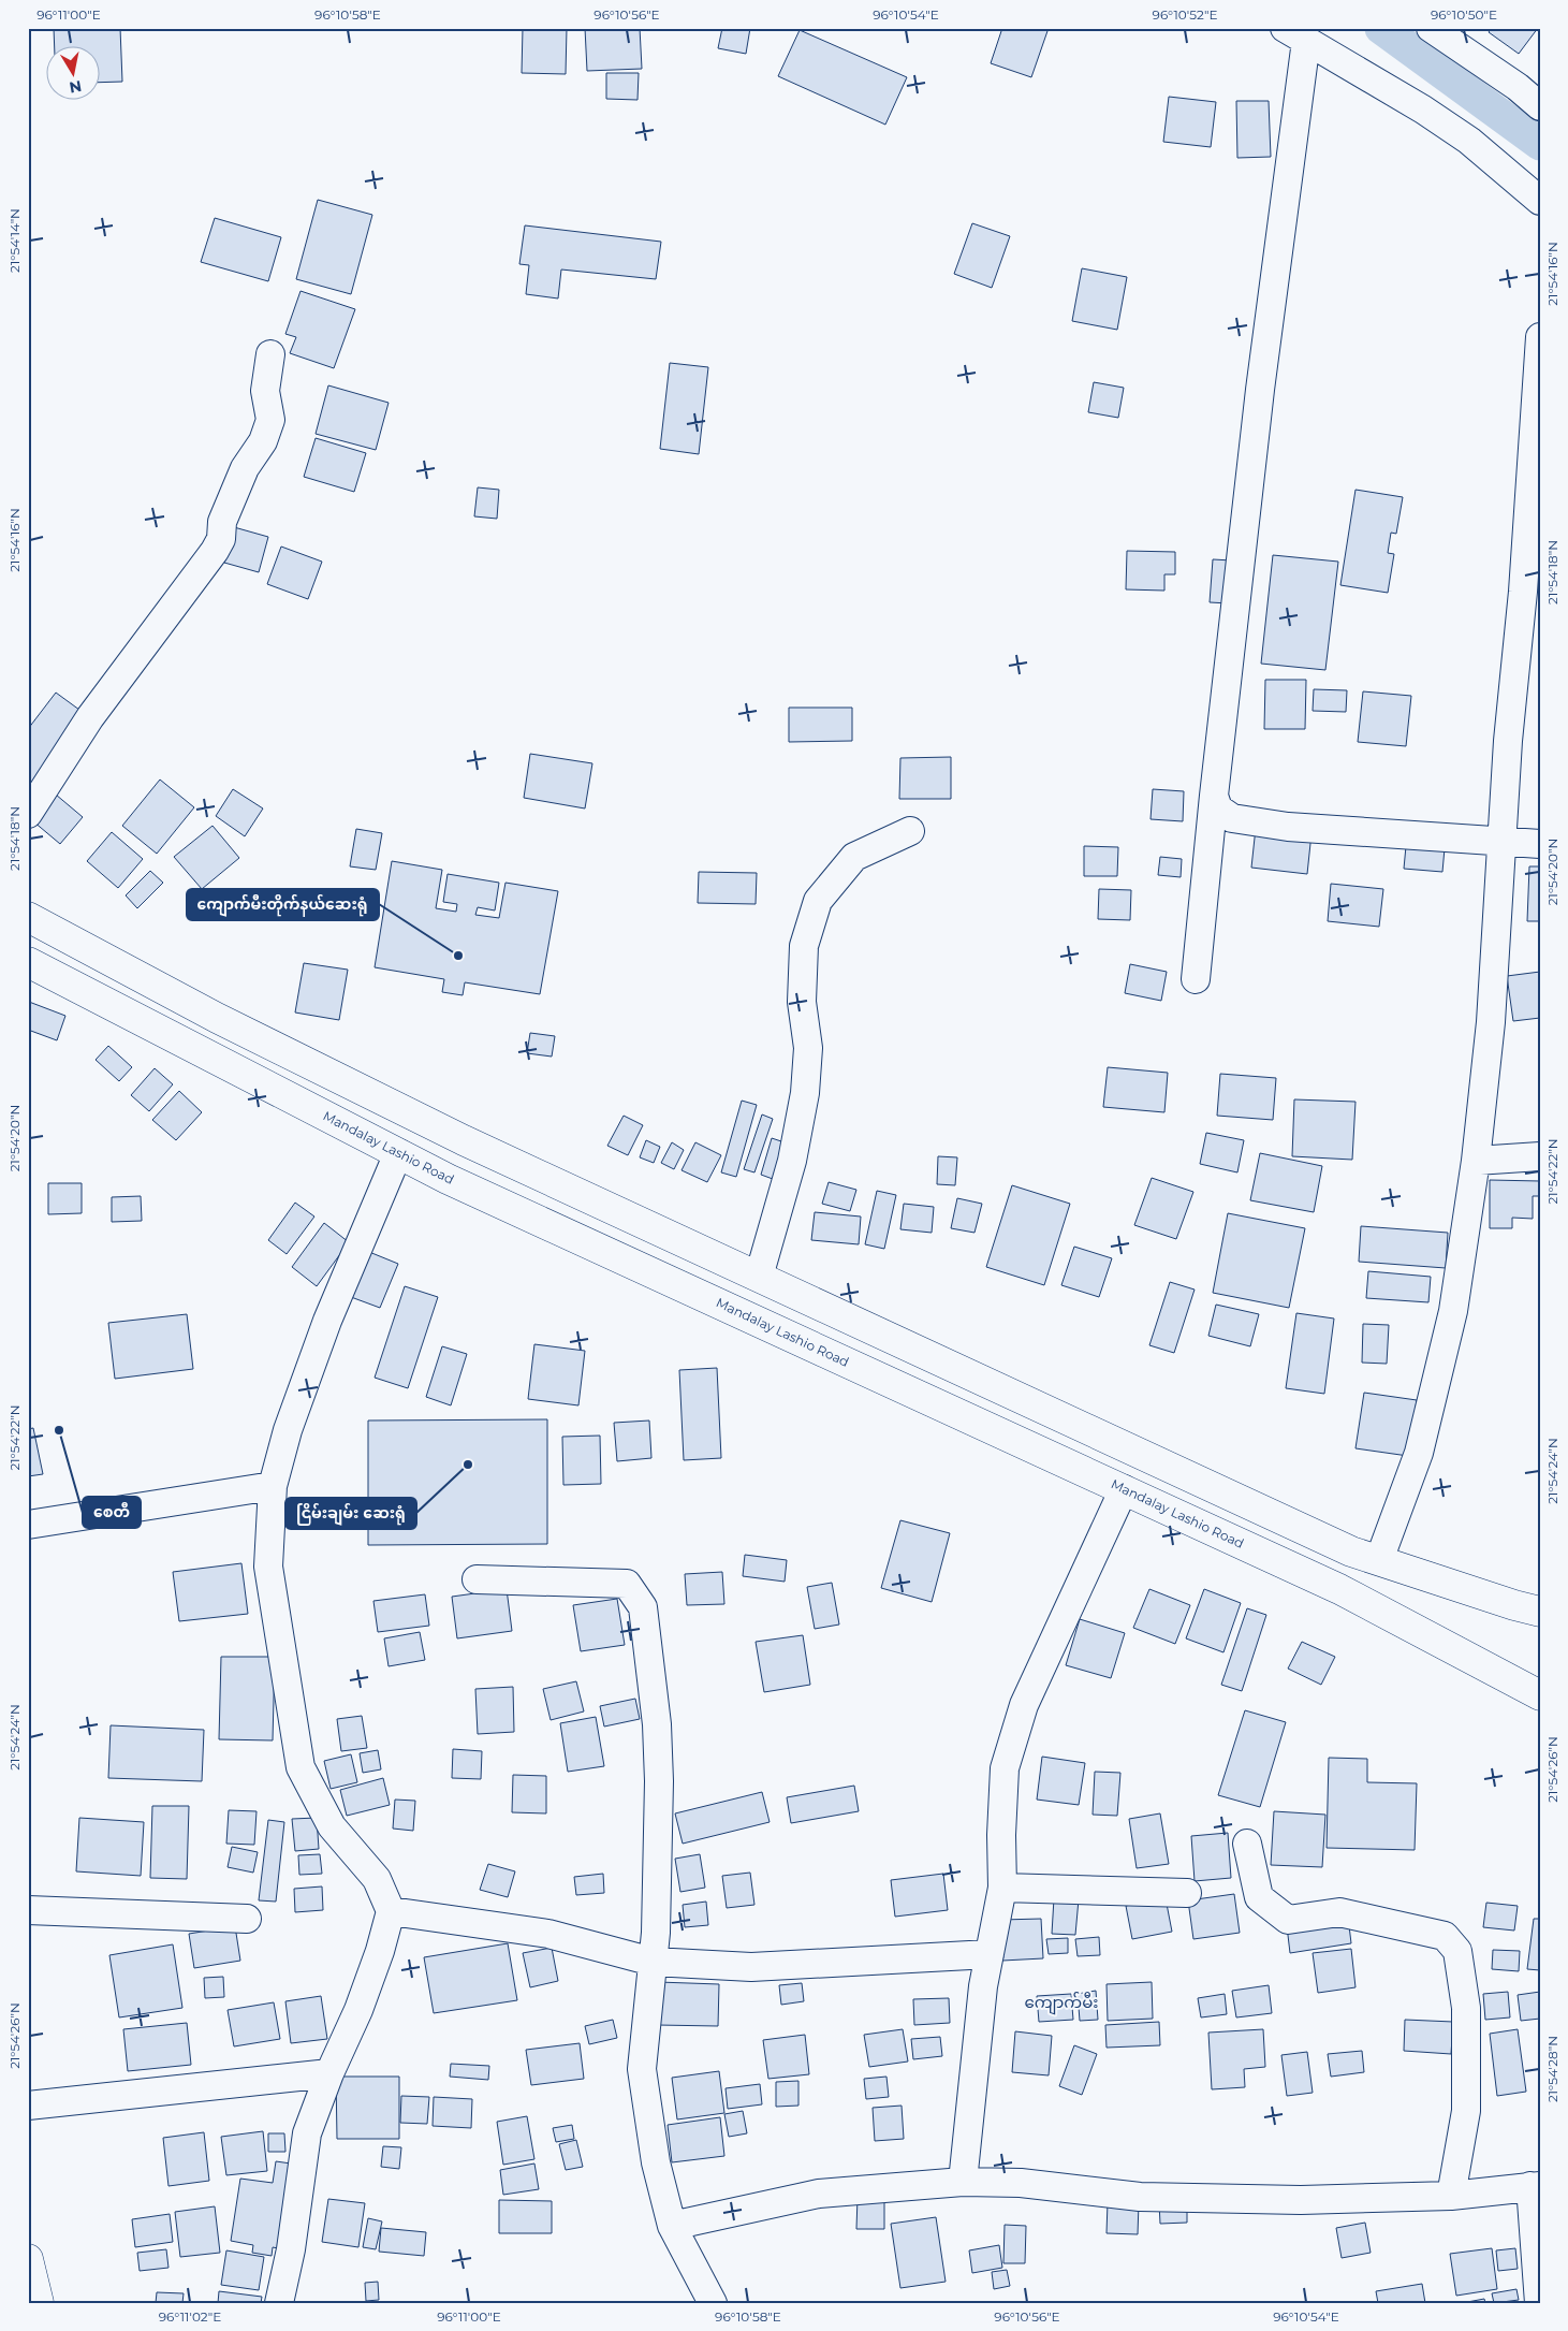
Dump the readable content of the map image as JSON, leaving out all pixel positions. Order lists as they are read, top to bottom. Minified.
{"streets":{"main road":["Mandalay Lashio Road"]},"districts":["ကျောက်မီး"],"places":["ကျောက်မီးတိုက်နယ်ဆေးရုံ","စေတီ","ငြိမ်းချမ်း ဆေးရုံ"],"north":"bottom","coordinates":["96°11'00\"E","96°10'58\"E","96°10'56\"E","96°10'54\"E","96°10'52\"E","96°10'50\"E","21°54'14\"N","21°54'16\"N","21°54'18\"N","21°54'20\"N","21°54'22\"N","21°54'24\"N","21°54'26\"N","21°54'28\"N","96°11'02\"E"]}
